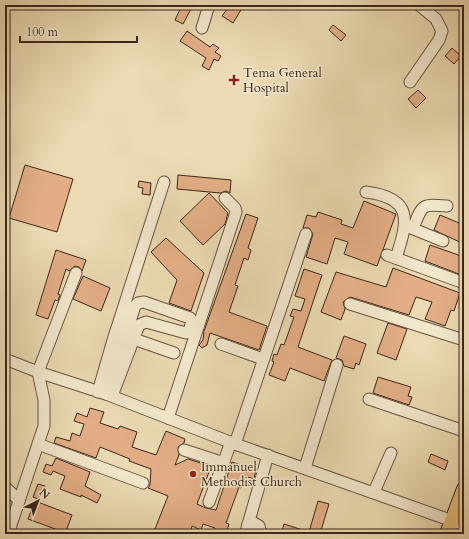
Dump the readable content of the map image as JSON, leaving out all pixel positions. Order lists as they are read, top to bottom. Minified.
{"places":{"health":["Tema General Hospital"],"other":["Immanuel Methodist Church"]},"scale_bar":"100 m","north":"top right"}
